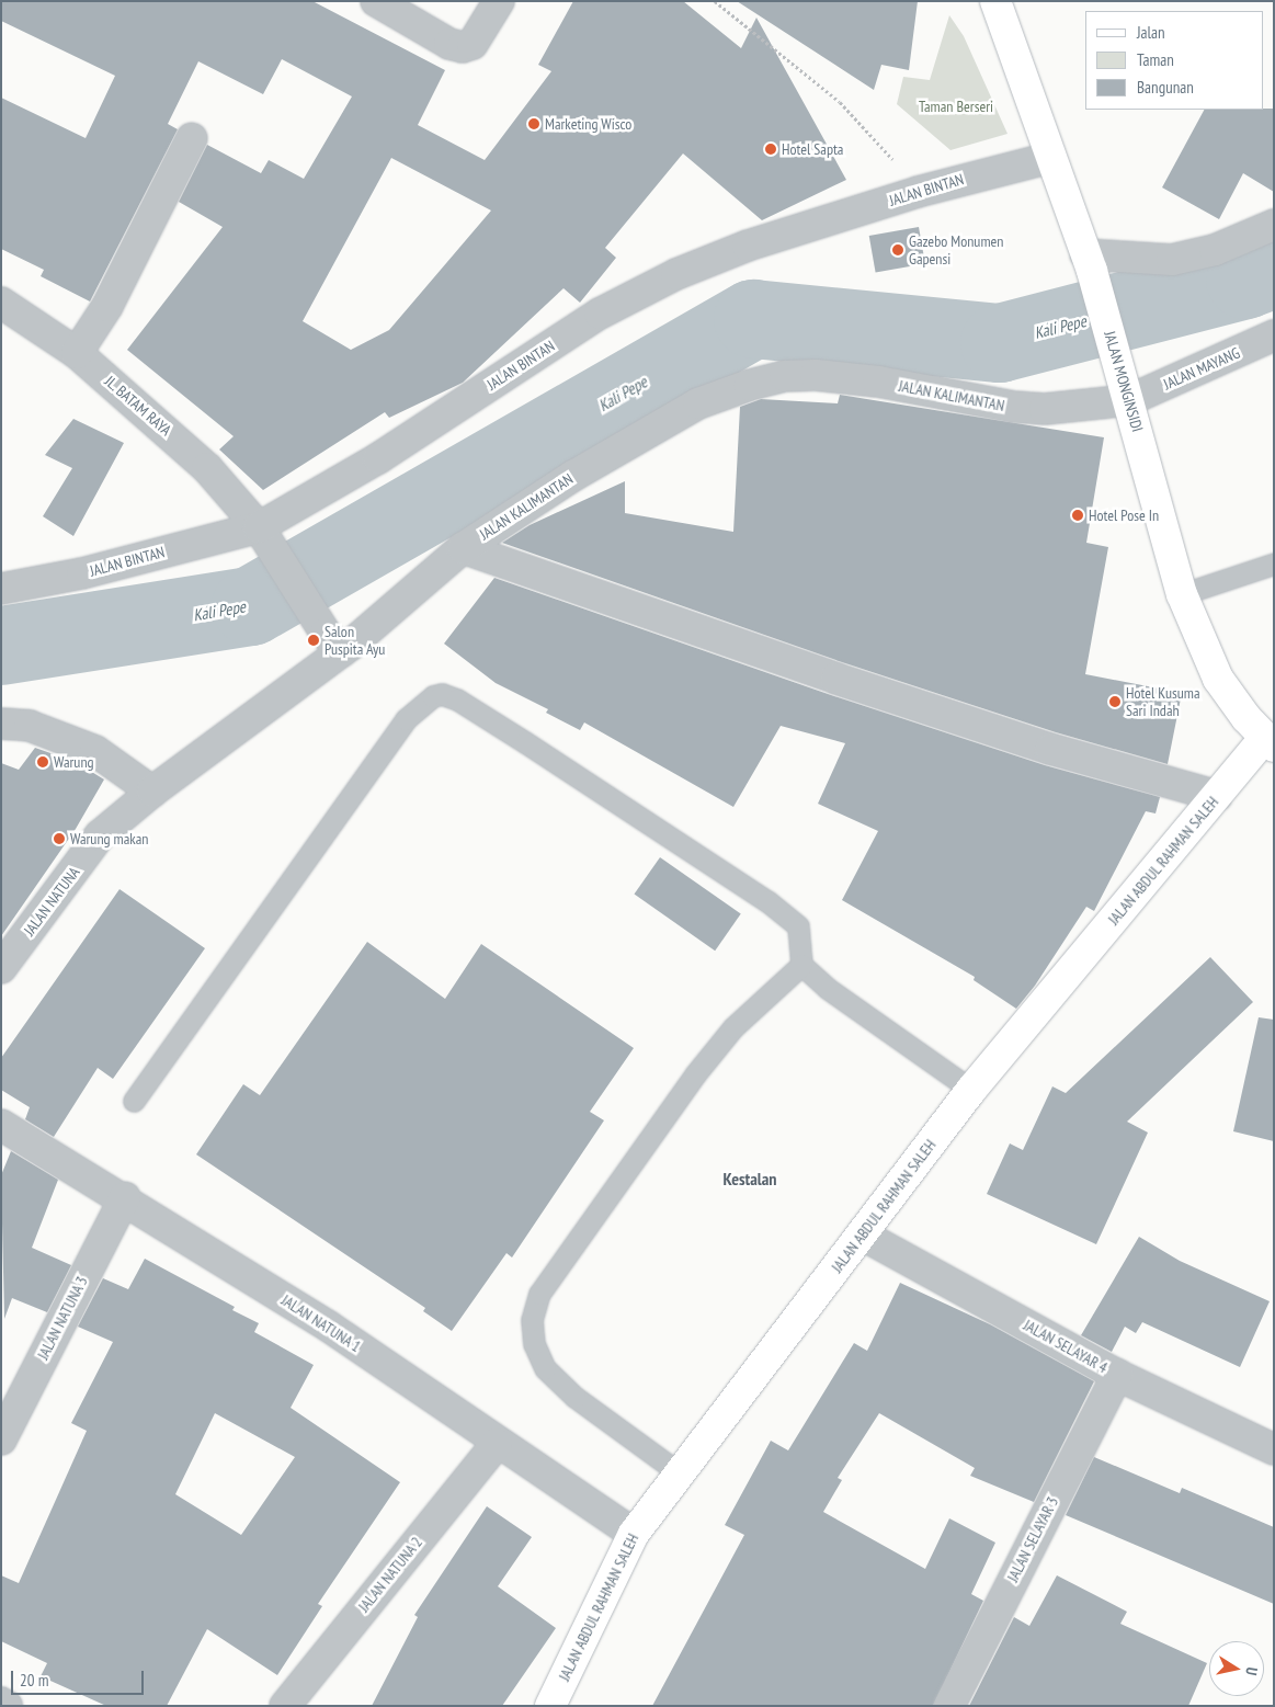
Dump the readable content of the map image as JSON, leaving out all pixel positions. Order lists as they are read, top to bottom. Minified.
{"streets":{"street":["JALAN BINTAN","JALAN MAYANG","JALAN MONGINSIDI","JALAN KALIMANTAN","JL. BATAM RAYA","JALAN ABDUL RAHMAN SALEH","JALAN NATUNA","JALAN NATUNA 3","JALAN NATUNA 1","JALAN SELAYAR 4","JALAN SELAYAR 3","JALAN NATUNA 2"]},"crossings":[["JALAN BINTAN","JALAN MONGINSIDI"],["JALAN BINTAN","JL. BATAM RAYA"],["JALAN MAYANG","JALAN MONGINSIDI"],["JALAN MAYANG","JALAN KALIMANTAN"],["JALAN MONGINSIDI","JALAN KALIMANTAN"],["JALAN MONGINSIDI","JALAN ABDUL RAHMAN SALEH"],["JALAN KALIMANTAN","JL. BATAM RAYA"],["JALAN KALIMANTAN","JALAN NATUNA"],["JALAN ABDUL RAHMAN SALEH","JALAN NATUNA 1"],["JALAN ABDUL RAHMAN SALEH","JALAN SELAYAR 4"],["JALAN NATUNA 3","JALAN NATUNA 1"],["JALAN NATUNA 1","JALAN NATUNA 2"],["JALAN SELAYAR 4","JALAN SELAYAR 3"]],"districts":["Kestalan"],"water":["Kali Pepe"],"parks":["Taman Berseri"],"places":["Marketing Wisco","Hotel Sapta","Gazebo Monumen Gapensi","Hotel Pose In","Salon Puspita Ayu","Hotel Kusuma Sari Indah","Warung","Warung makan"],"legend":["Jalan","Taman","Bangunan"],"scale_bar":"20 m","north":"right"}
